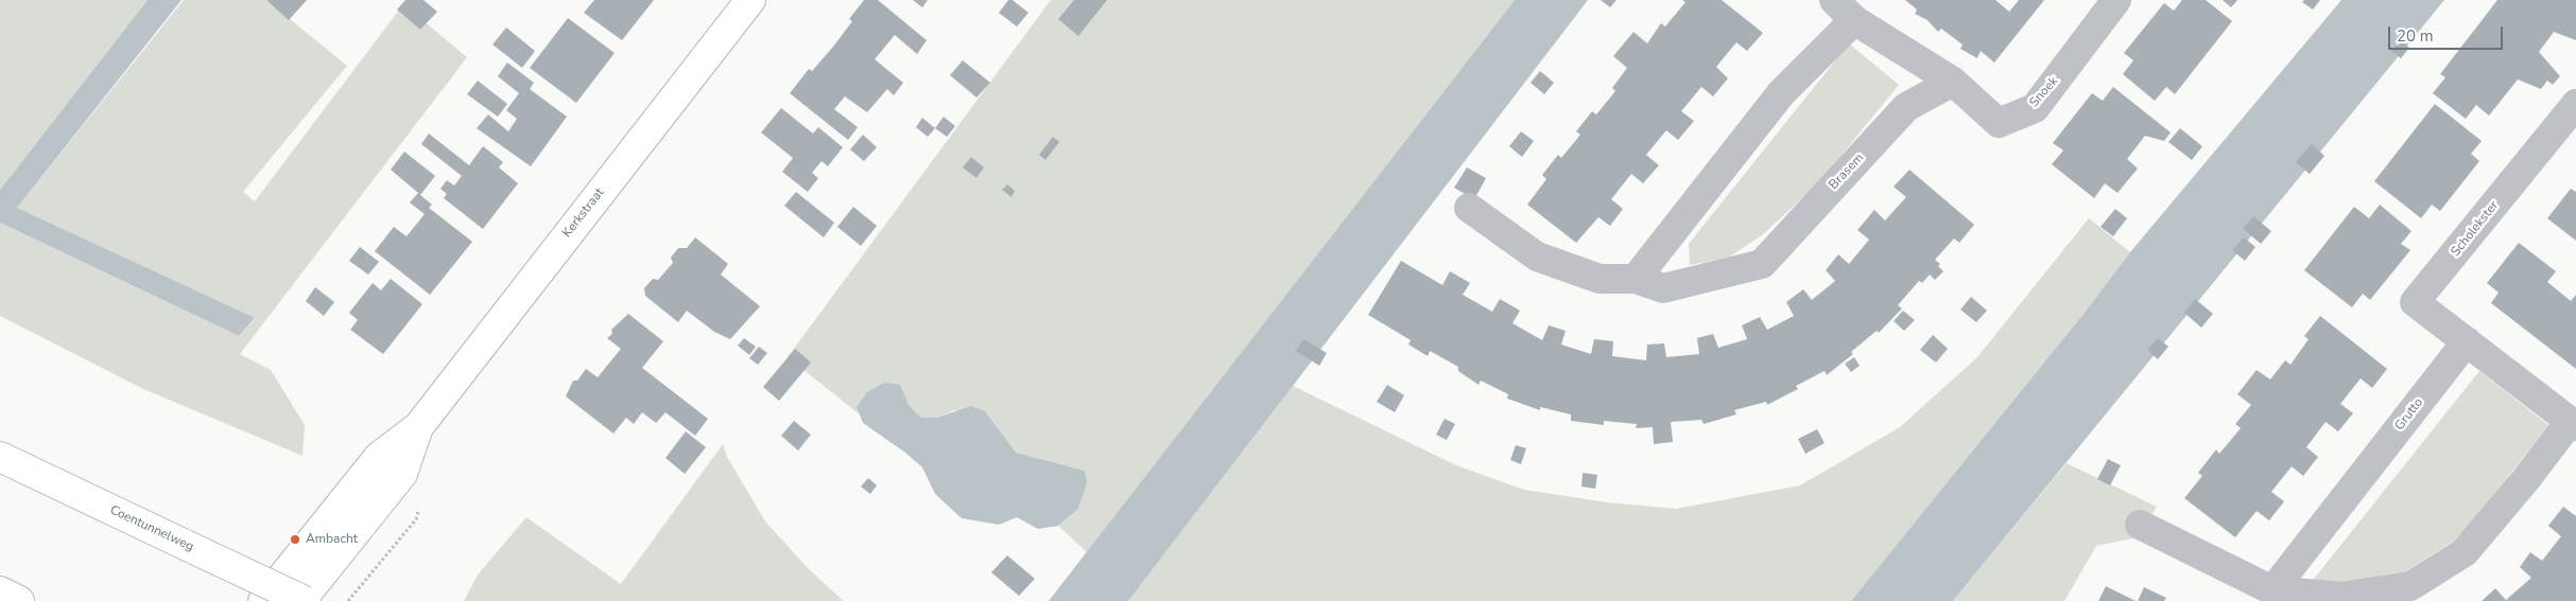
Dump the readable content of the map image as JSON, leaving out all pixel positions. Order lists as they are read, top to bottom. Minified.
{"streets":{"main road":["Kerkstraat","Coentunnelweg"],"street":["Snoek","Brasem","Scholekster","Grutto"]},"crossings":[["Snoek","Brasem"],["Kerkstraat","Coentunnelweg"],["Scholekster","Grutto"]],"places":["Ambacht"],"scale_bar":"20 m"}
